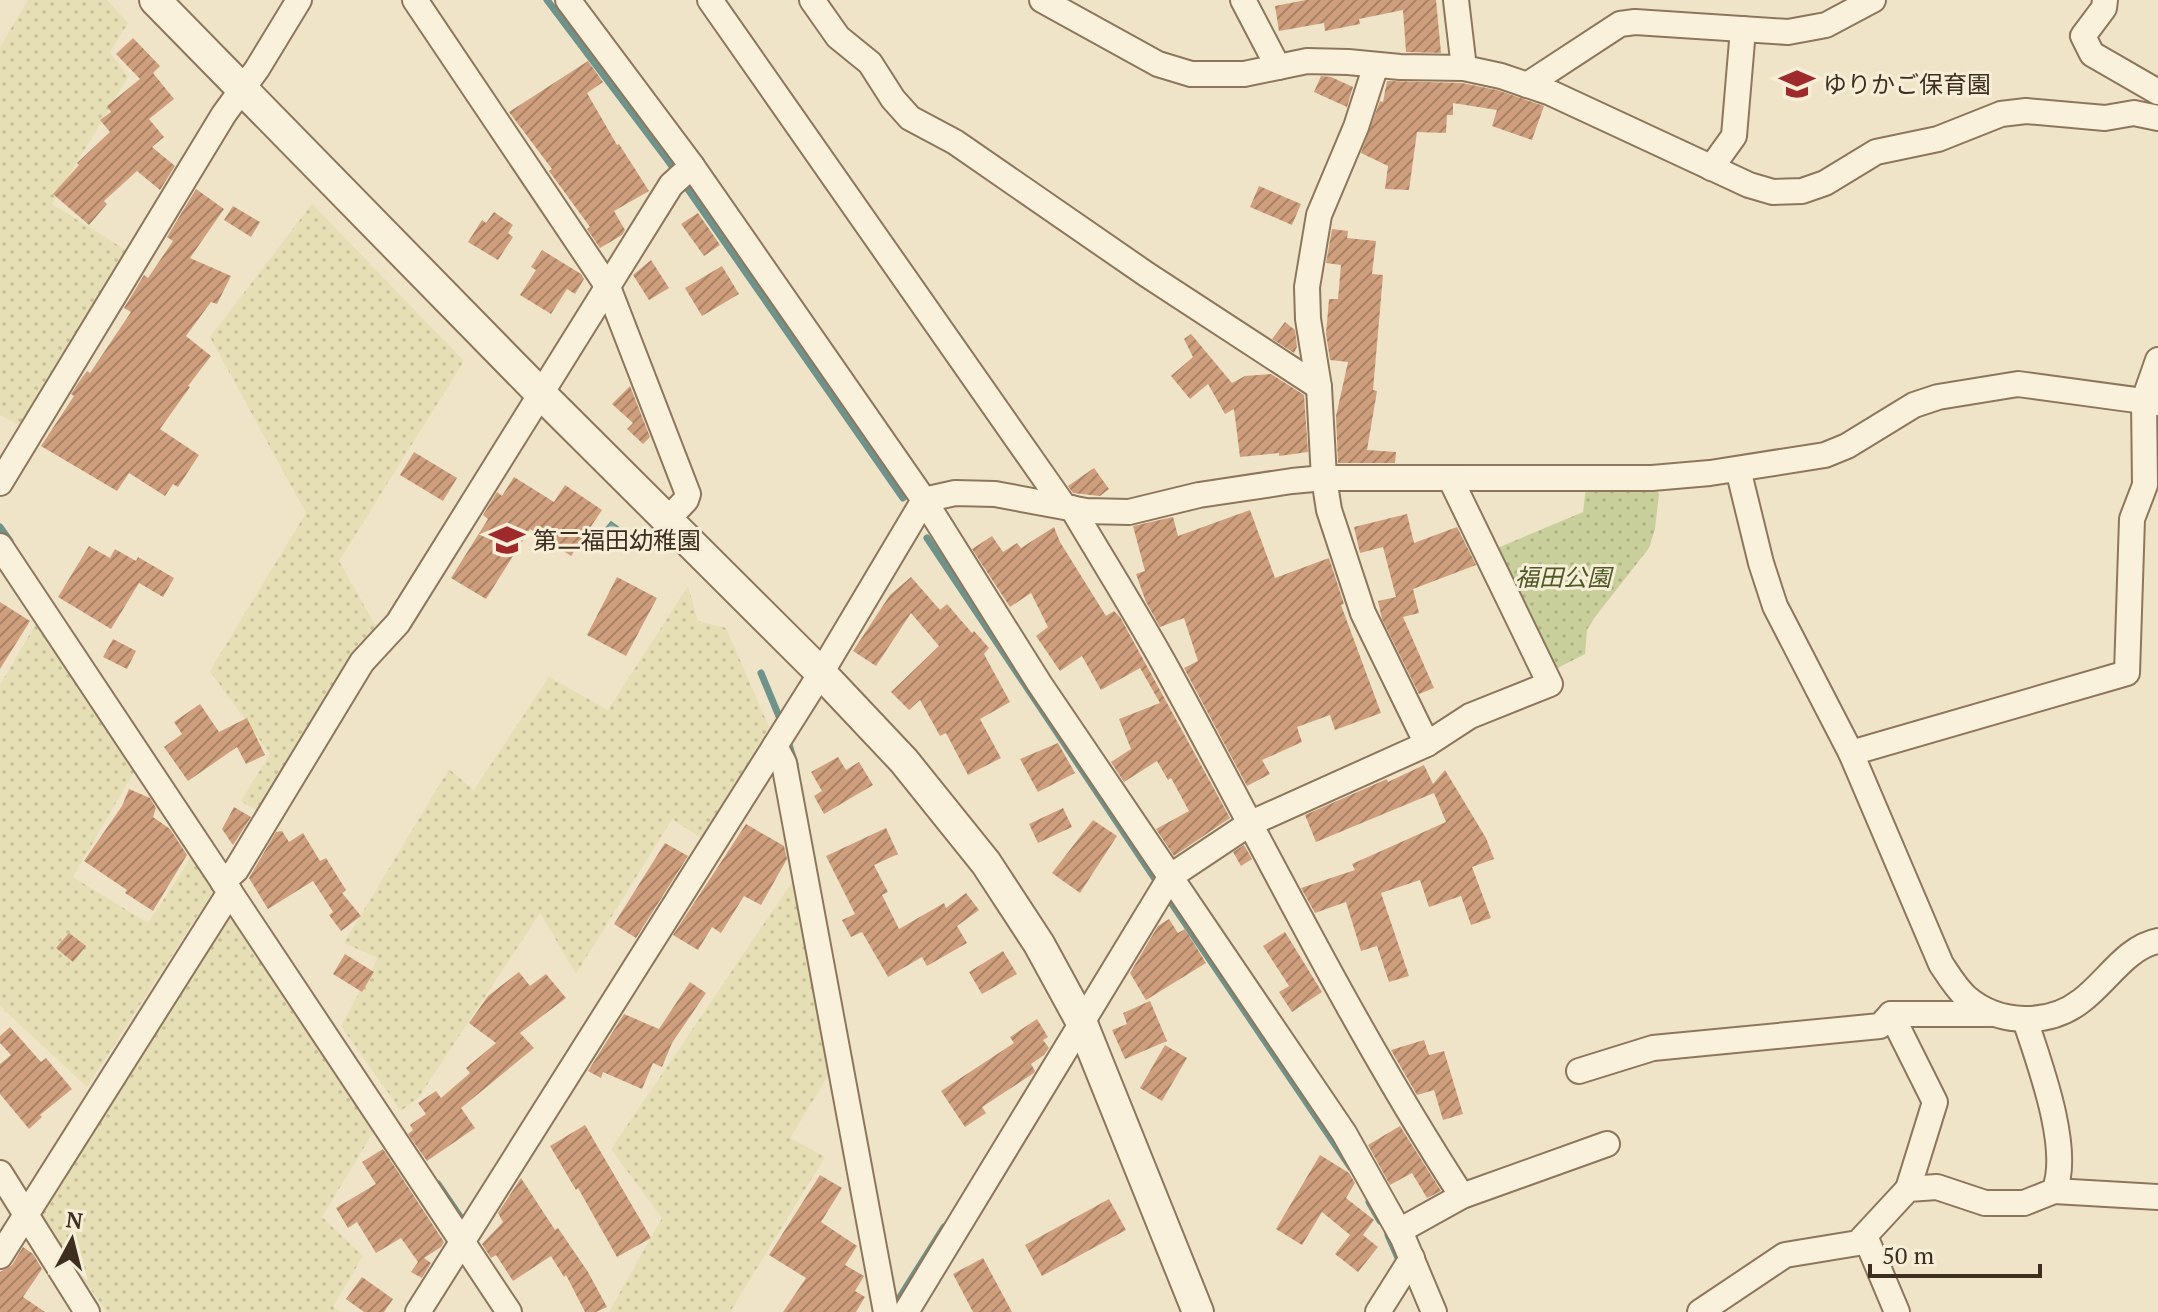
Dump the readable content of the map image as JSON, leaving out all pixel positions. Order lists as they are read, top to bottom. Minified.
{"parks":["福田公園"],"places":{"school or university":["ゆりかご保育園","第二福田幼稚園"]},"scale_bar":"50 m","north":"top"}
